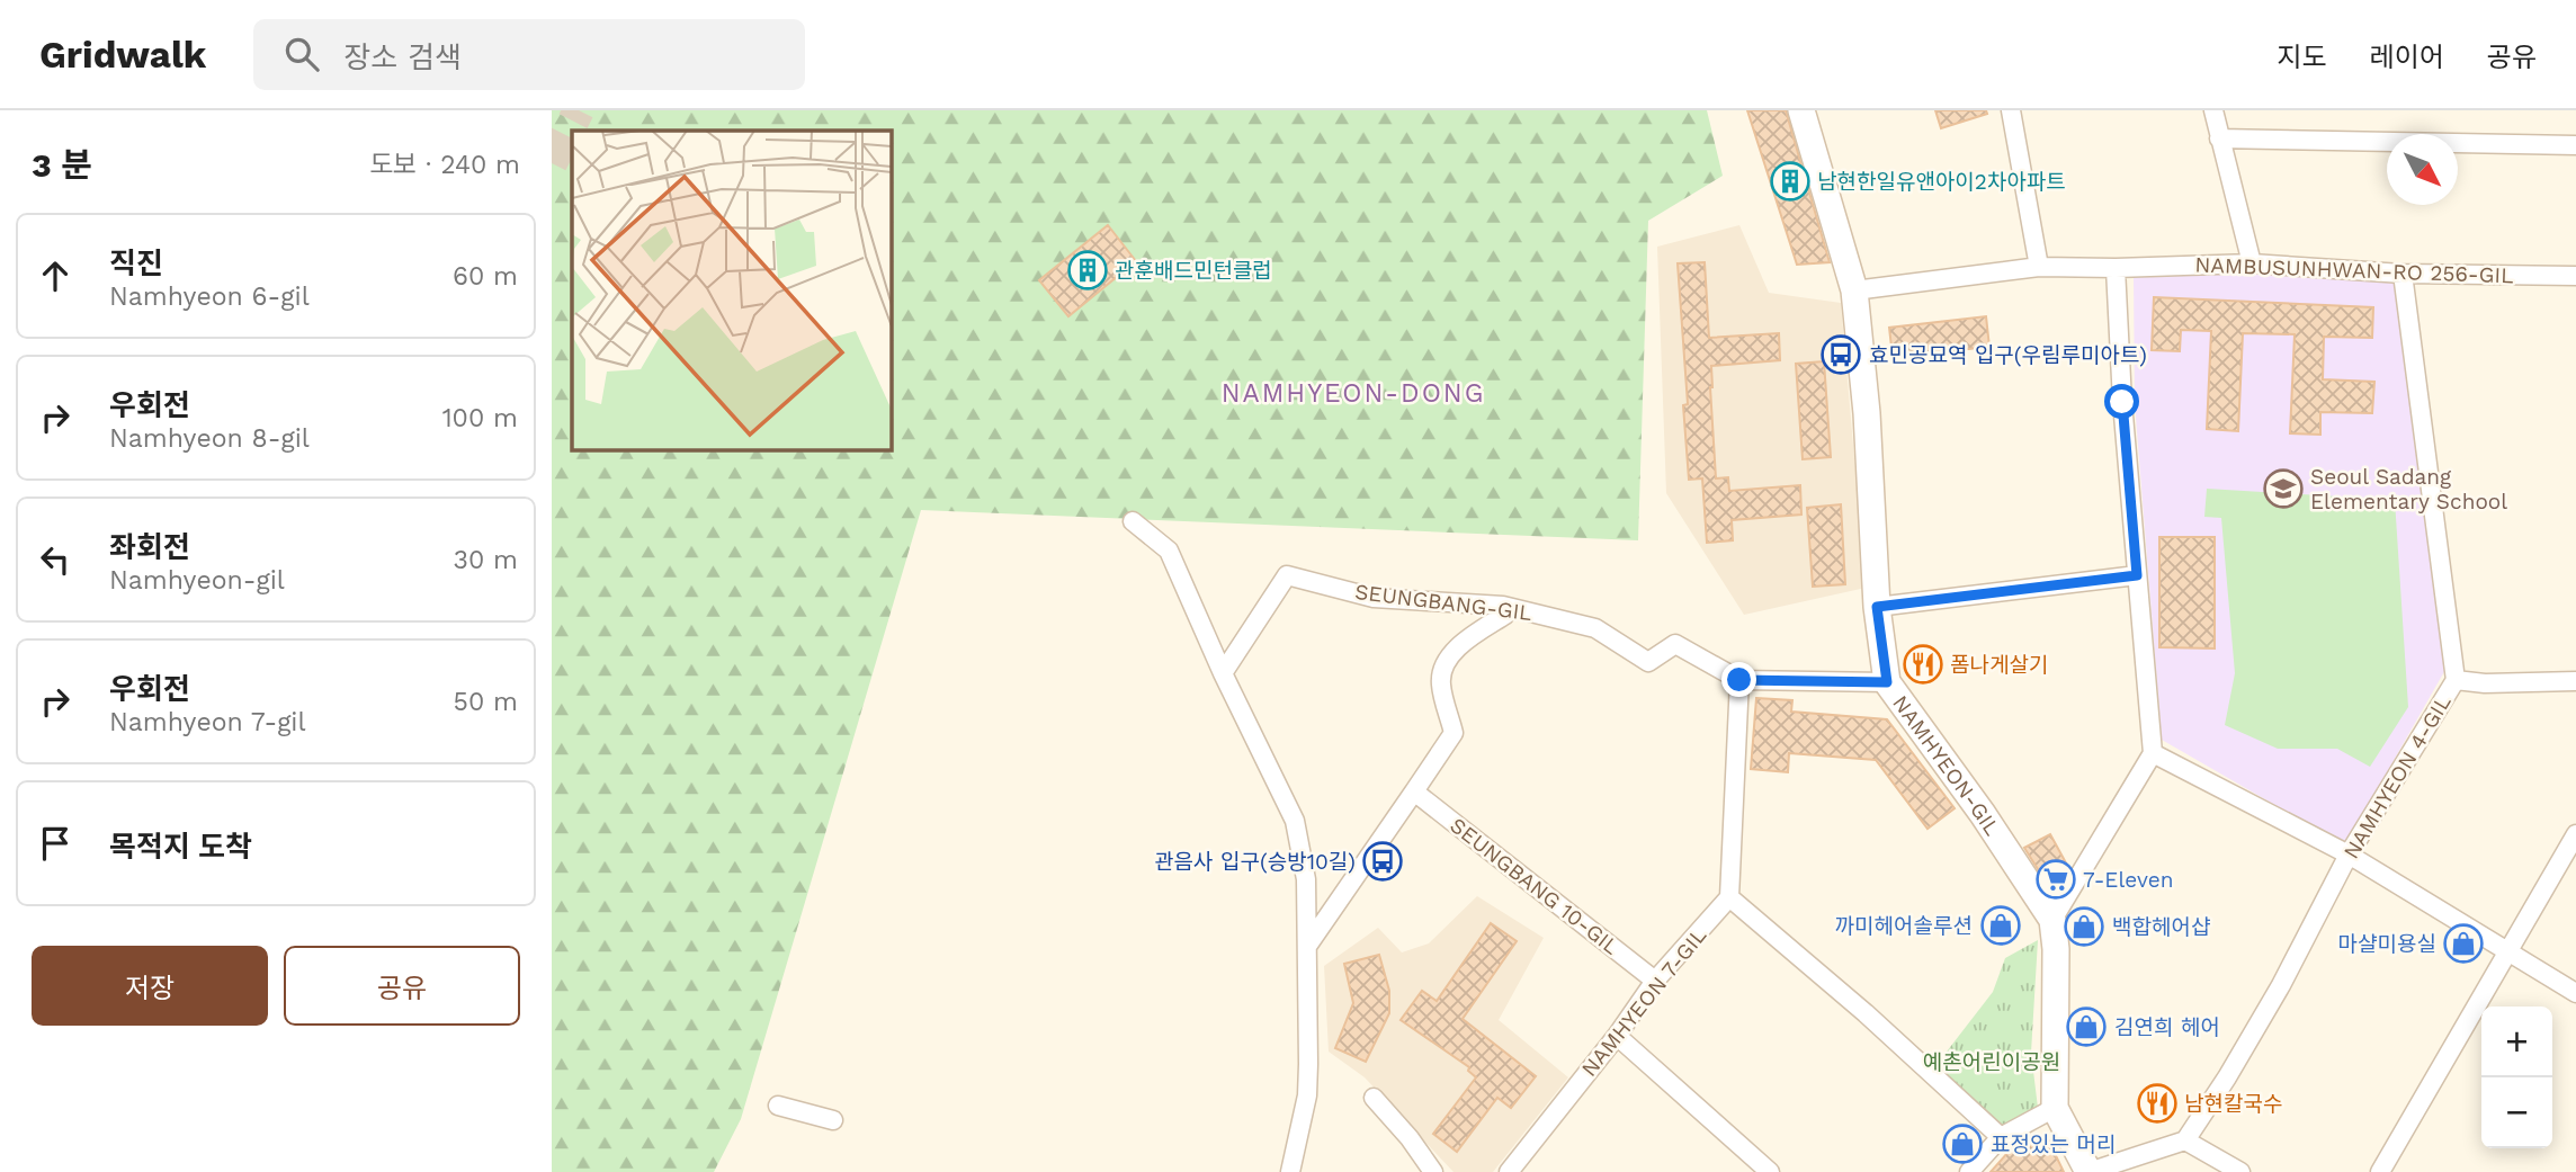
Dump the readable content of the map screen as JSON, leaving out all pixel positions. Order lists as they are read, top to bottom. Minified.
{"streets":{"street":["NAMBUSUNHWAN-RO 256-GIL","SEUNGBANG-GIL","NAMHYEON-GIL","NAMHYEON 4-GIL","SEUNGBANG 10-GIL","NAMHYEON 7-GIL"]},"crossings":[["NAMBUSUNHWAN-RO 256-GIL","NAMHYEON-GIL"],["NAMBUSUNHWAN-RO 256-GIL","NAMHYEON 4-GIL"],["SEUNGBANG 10-GIL","NAMHYEON 7-GIL"]],"districts":["NAMHYEON-DONG"],"parks":["예촌어린이공원"],"places":{"building":["남현한일유앤아이2차아파트","관훈배드민턴클럽"],"bus stop":["효민공묘역 입구(우림루미아트)","관음사 입구(승방10길)"],"school or university":["Seoul Sadang Elementary School"],"restaurant":["폼나게살기","남현칼국수"],"supermarket":["7-Eleven"],"shop":["까미헤어솔루션","백합헤어샵","마샬미용실","김연희 헤어","표정있는 머리"]},"north":"bottom right","page":{"header":"Gridwalk","search":"장소 검색","nav":["지도","레이어","공유"],"heading":["3 분","도보 · 240 m"],"list":[["직진","Namhyeon 6-gil","60 m"],["우회전","Namhyeon 8-gil","100 m"],["좌회전","Namhyeon-gil","30 m"],["우회전","Namhyeon 7-gil","50 m"],"목적지 도착"],"buttons":["저장","공유"],"map_buttons":["+","−"]}}
